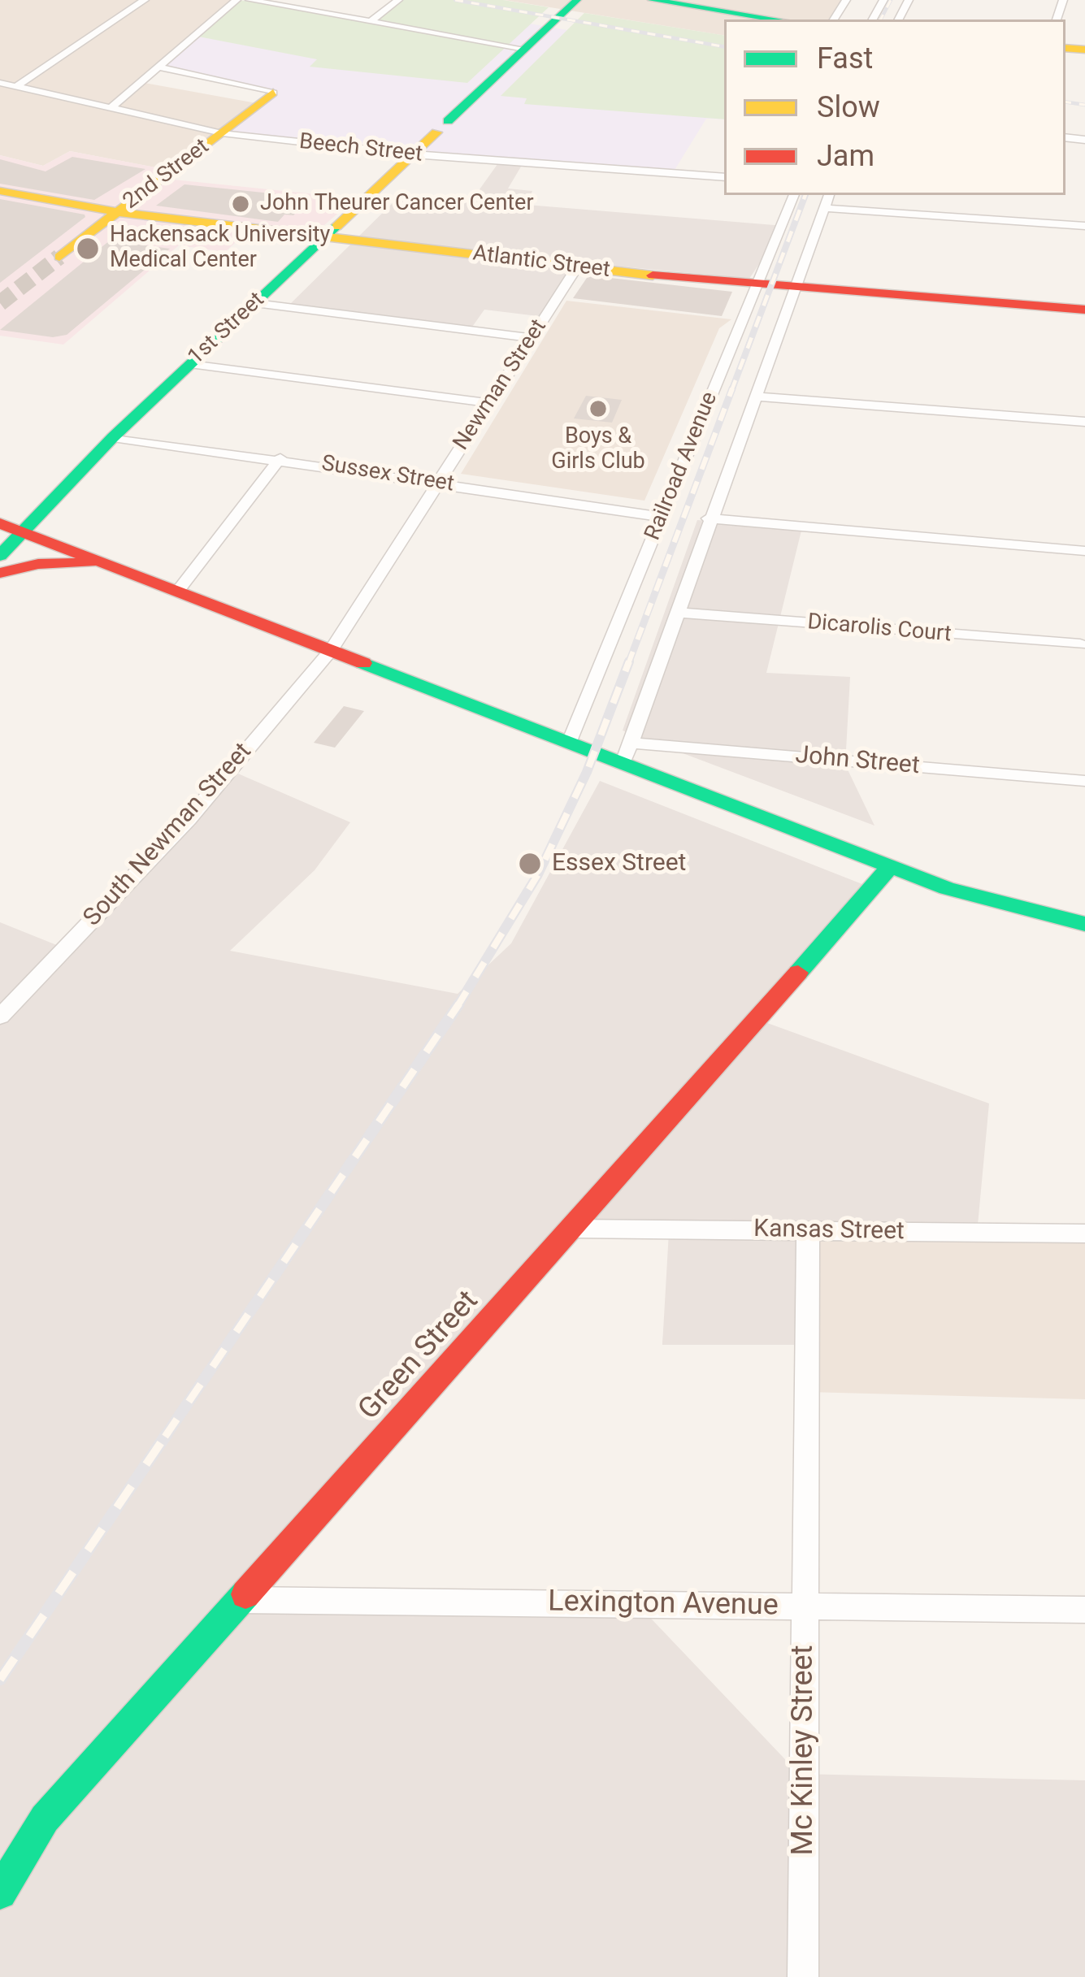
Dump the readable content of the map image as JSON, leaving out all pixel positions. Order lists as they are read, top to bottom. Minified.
{"streets":{"street":["Beech Street","2nd Street","Atlantic Street","1st Street","Newman Street","Railroad Avenue","Sussex Street","Dicarolis Court","John Street","South Newman Street","Kansas Street","Green Street","Lexington Avenue","Mc Kinley Street"]},"crossings":[["Beech Street","2nd Street"],["Beech Street","1st Street"],["2nd Street","Atlantic Street"],["Atlantic Street","1st Street"],["Atlantic Street","Newman Street"],["Atlantic Street","Railroad Avenue"],["1st Street","Sussex Street"],["Newman Street","Sussex Street"],["Newman Street","South Newman Street"],["Railroad Avenue","Sussex Street"],["Railroad Avenue","Dicarolis Court"],["Railroad Avenue","John Street"],["Kansas Street","Green Street"],["Kansas Street","Mc Kinley Street"],["Green Street","Lexington Avenue"],["Lexington Avenue","Mc Kinley Street"]],"places":["John Theurer Cancer Center","Hackensack University Medical Center","Boys & Girls Club","Essex Street"],"legend":["Fast","Slow","Jam"]}
